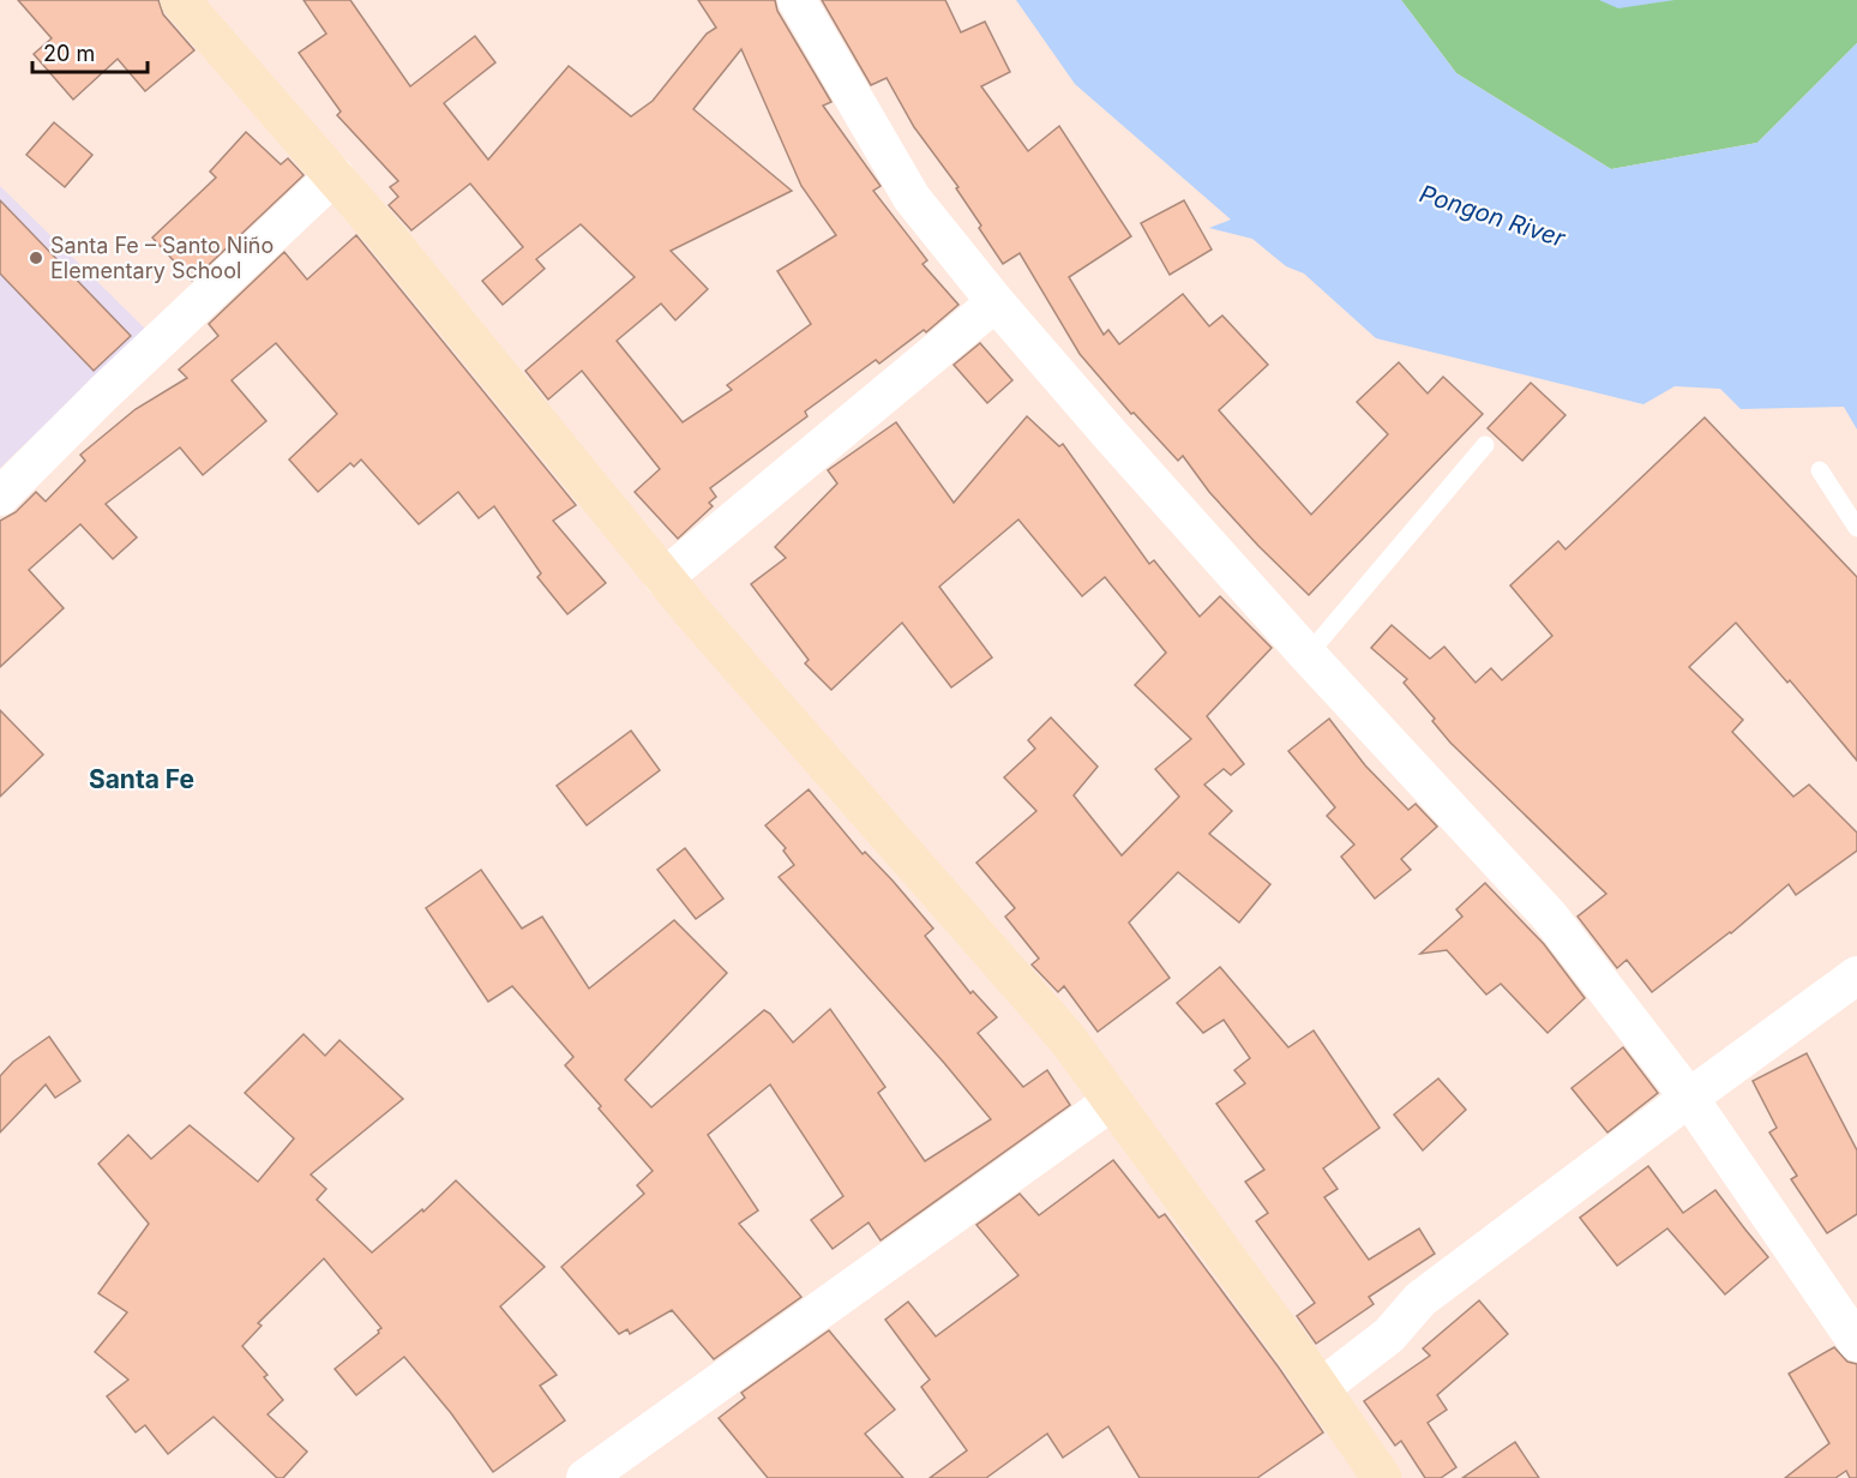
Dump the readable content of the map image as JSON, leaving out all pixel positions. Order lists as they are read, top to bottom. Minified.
{"districts":["Santa Fe"],"water":["Pongon River"],"places":["Santa Fe – Santo Niño Elementary School"],"scale_bar":"20 m"}
